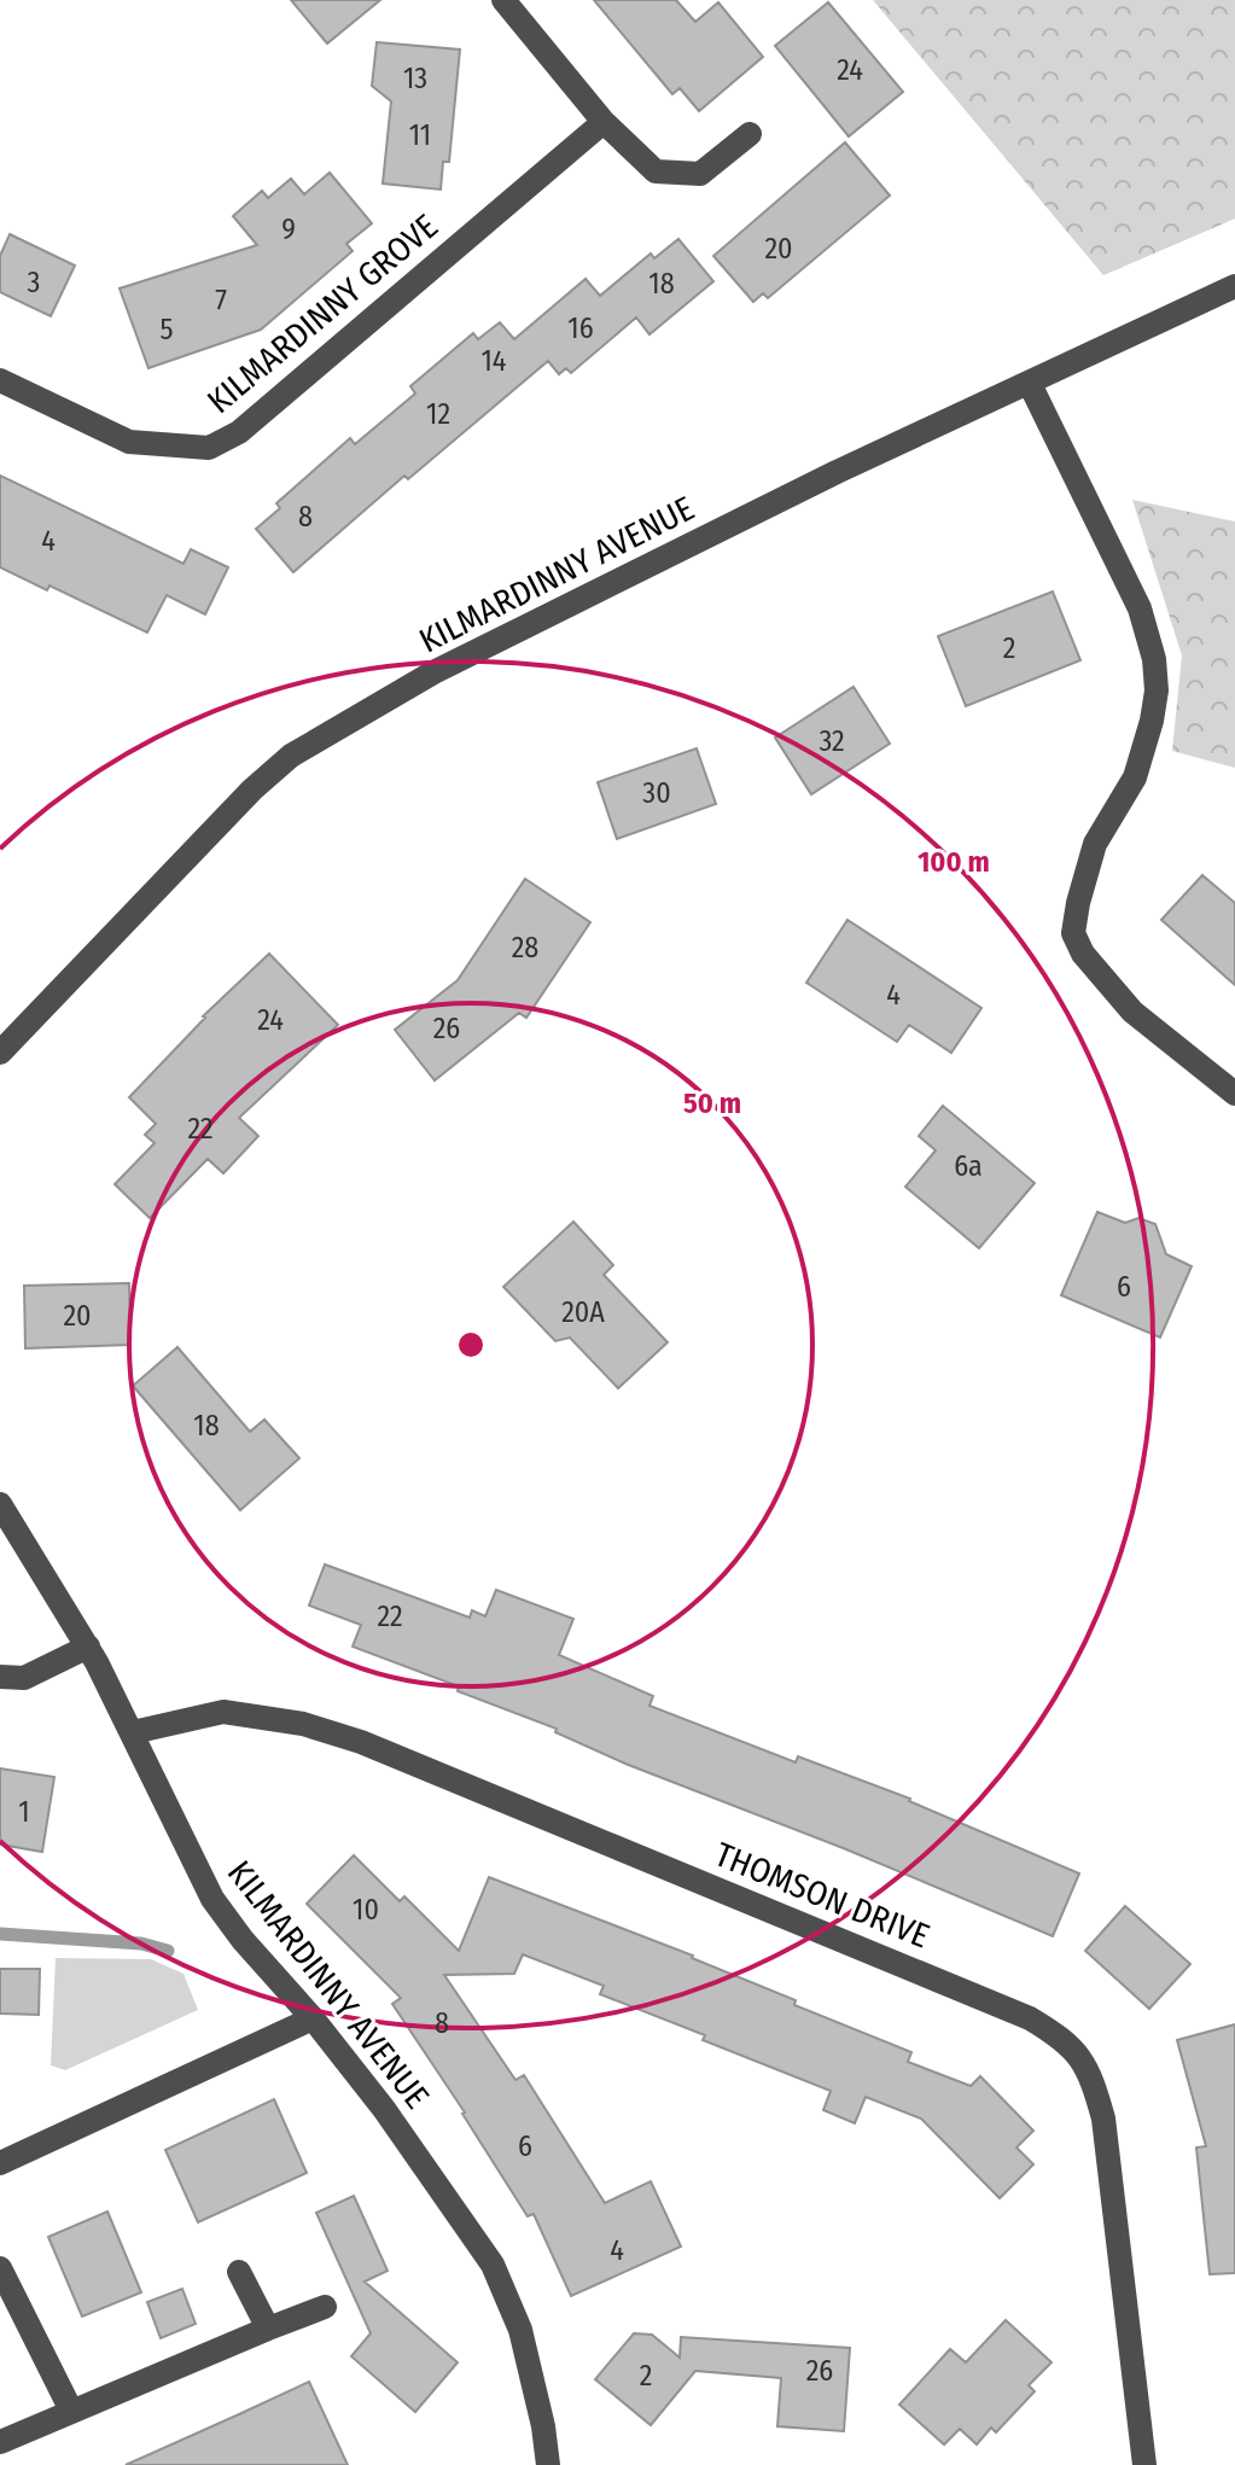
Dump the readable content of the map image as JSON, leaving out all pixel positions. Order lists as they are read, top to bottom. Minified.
{"streets":{"street":["KILMARDINNY GROVE","KILMARDINNY AVENUE","THOMSON DRIVE"]},"crossings":[["KILMARDINNY AVENUE","THOMSON DRIVE"]],"house_numbers":["24","13","11","9","20","3","18","7","16","5","14","12","8","4","2","32","30","28","4","24","26","22","6a","6","20A","20","18","22","1","10","8","6","4","26","2"],"rings":["100 m","50 m"]}
